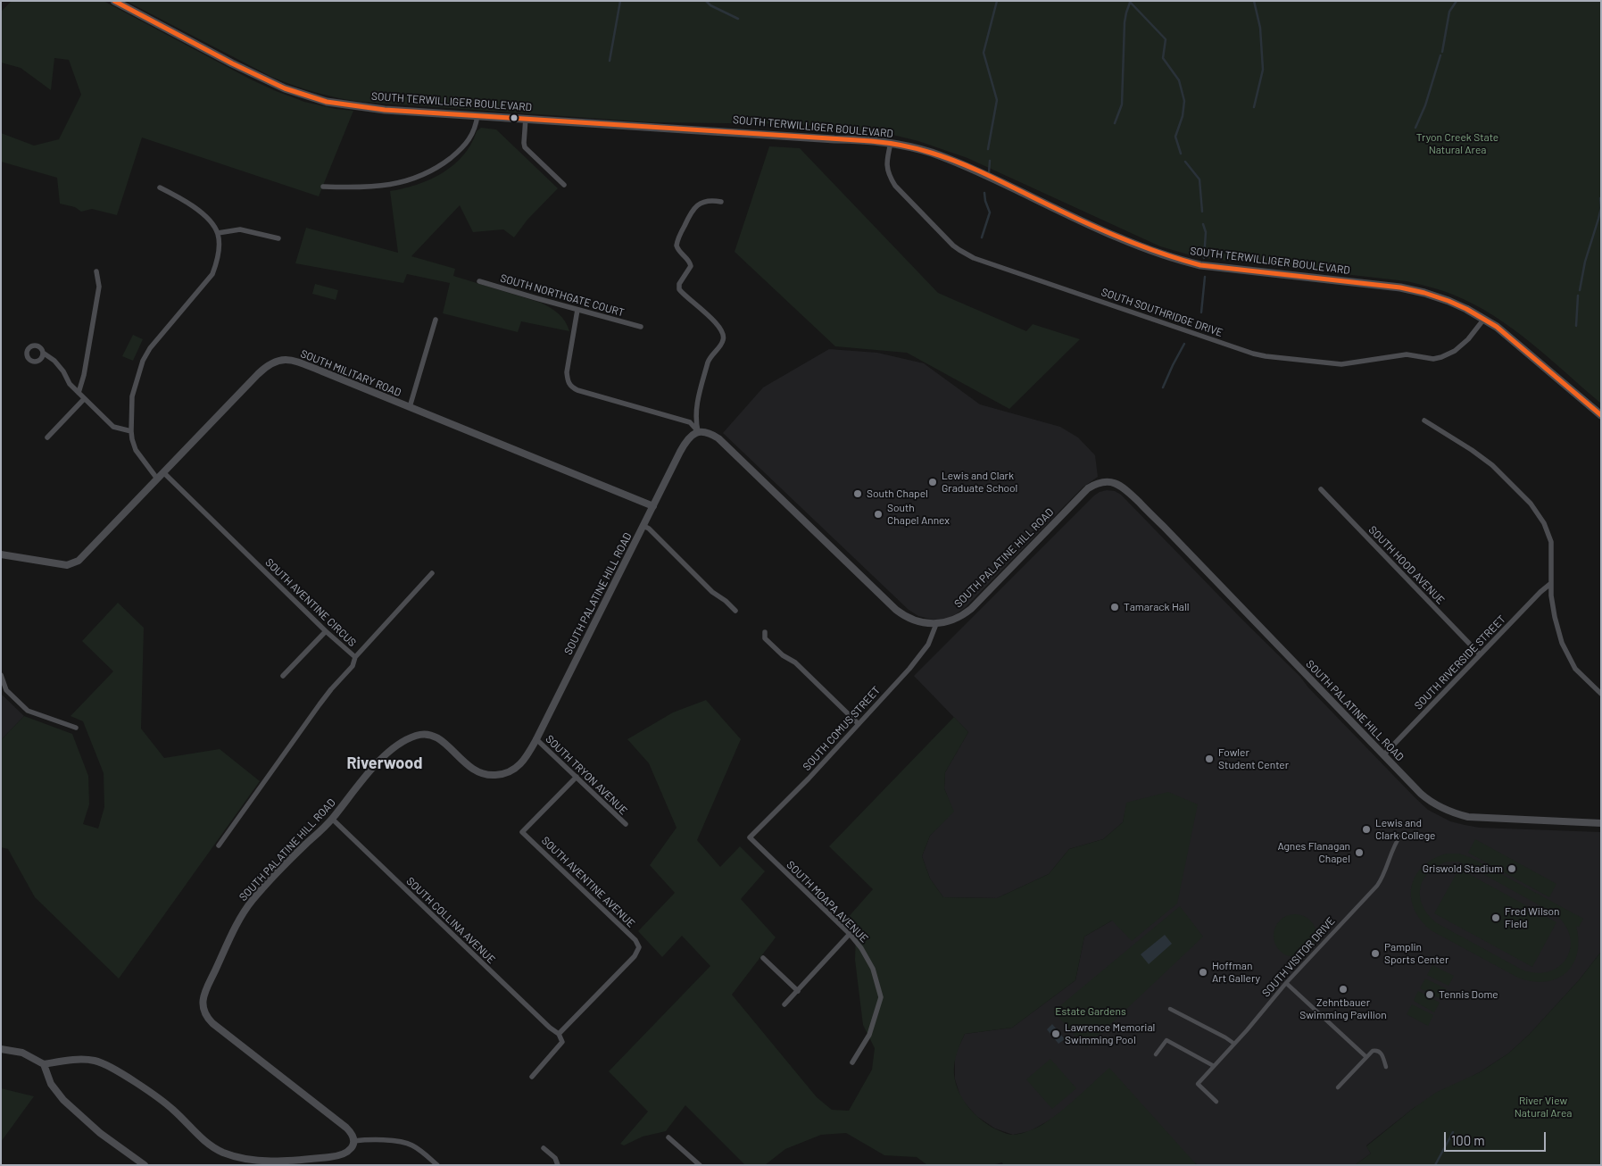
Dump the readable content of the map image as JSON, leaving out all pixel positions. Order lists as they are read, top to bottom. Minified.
{"streets":{"main road":["SOUTH TERWILLIGER BOULEVARD"],"street":["SOUTH NORTHGATE COURT","SOUTH SOUTHRIDGE DRIVE","SOUTH MILITARY ROAD","SOUTH PALATINE HILL ROAD","SOUTH HOOD AVENUE","SOUTH AVENTINE CIRCUS","SOUTH RIVERSIDE STREET","SOUTH COMUS STREET","SOUTH TRYON AVENUE","SOUTH AVENTINE AVENUE","SOUTH MOAPA AVENUE","SOUTH COLLINA AVENUE","SOUTH VISITOR DRIVE"]},"crossings":[["SOUTH TERWILLIGER BOULEVARD","SOUTH SOUTHRIDGE DRIVE"],["SOUTH MILITARY ROAD","SOUTH PALATINE HILL ROAD"],["SOUTH MILITARY ROAD","SOUTH AVENTINE CIRCUS"],["SOUTH PALATINE HILL ROAD","SOUTH RIVERSIDE STREET"],["SOUTH PALATINE HILL ROAD","SOUTH COMUS STREET"],["SOUTH PALATINE HILL ROAD","SOUTH TRYON AVENUE"],["SOUTH PALATINE HILL ROAD","SOUTH COLLINA AVENUE"],["SOUTH HOOD AVENUE","SOUTH RIVERSIDE STREET"],["SOUTH COMUS STREET","SOUTH MOAPA AVENUE"],["SOUTH TRYON AVENUE","SOUTH AVENTINE AVENUE"],["SOUTH AVENTINE AVENUE","SOUTH COLLINA AVENUE"]],"districts":["Riverwood"],"parks":["Tryon Creek State Natural Area","Estate Gardens","River View Natural Area"],"places":["Lewis and Clark Graduate School","South Chapel","South Chapel Annex","Tamarack Hall","Fowler Student Center","Lewis and Clark College","Agnes Flanagan Chapel","Griswold Stadium","Fred Wilson Field","Pamplin Sports Center","Hoffman Art Gallery","Zehntbauer Swimming Pavilion","Tennis Dome","Lawrence Memorial Swimming Pool"],"scale_bar":"100 m"}
